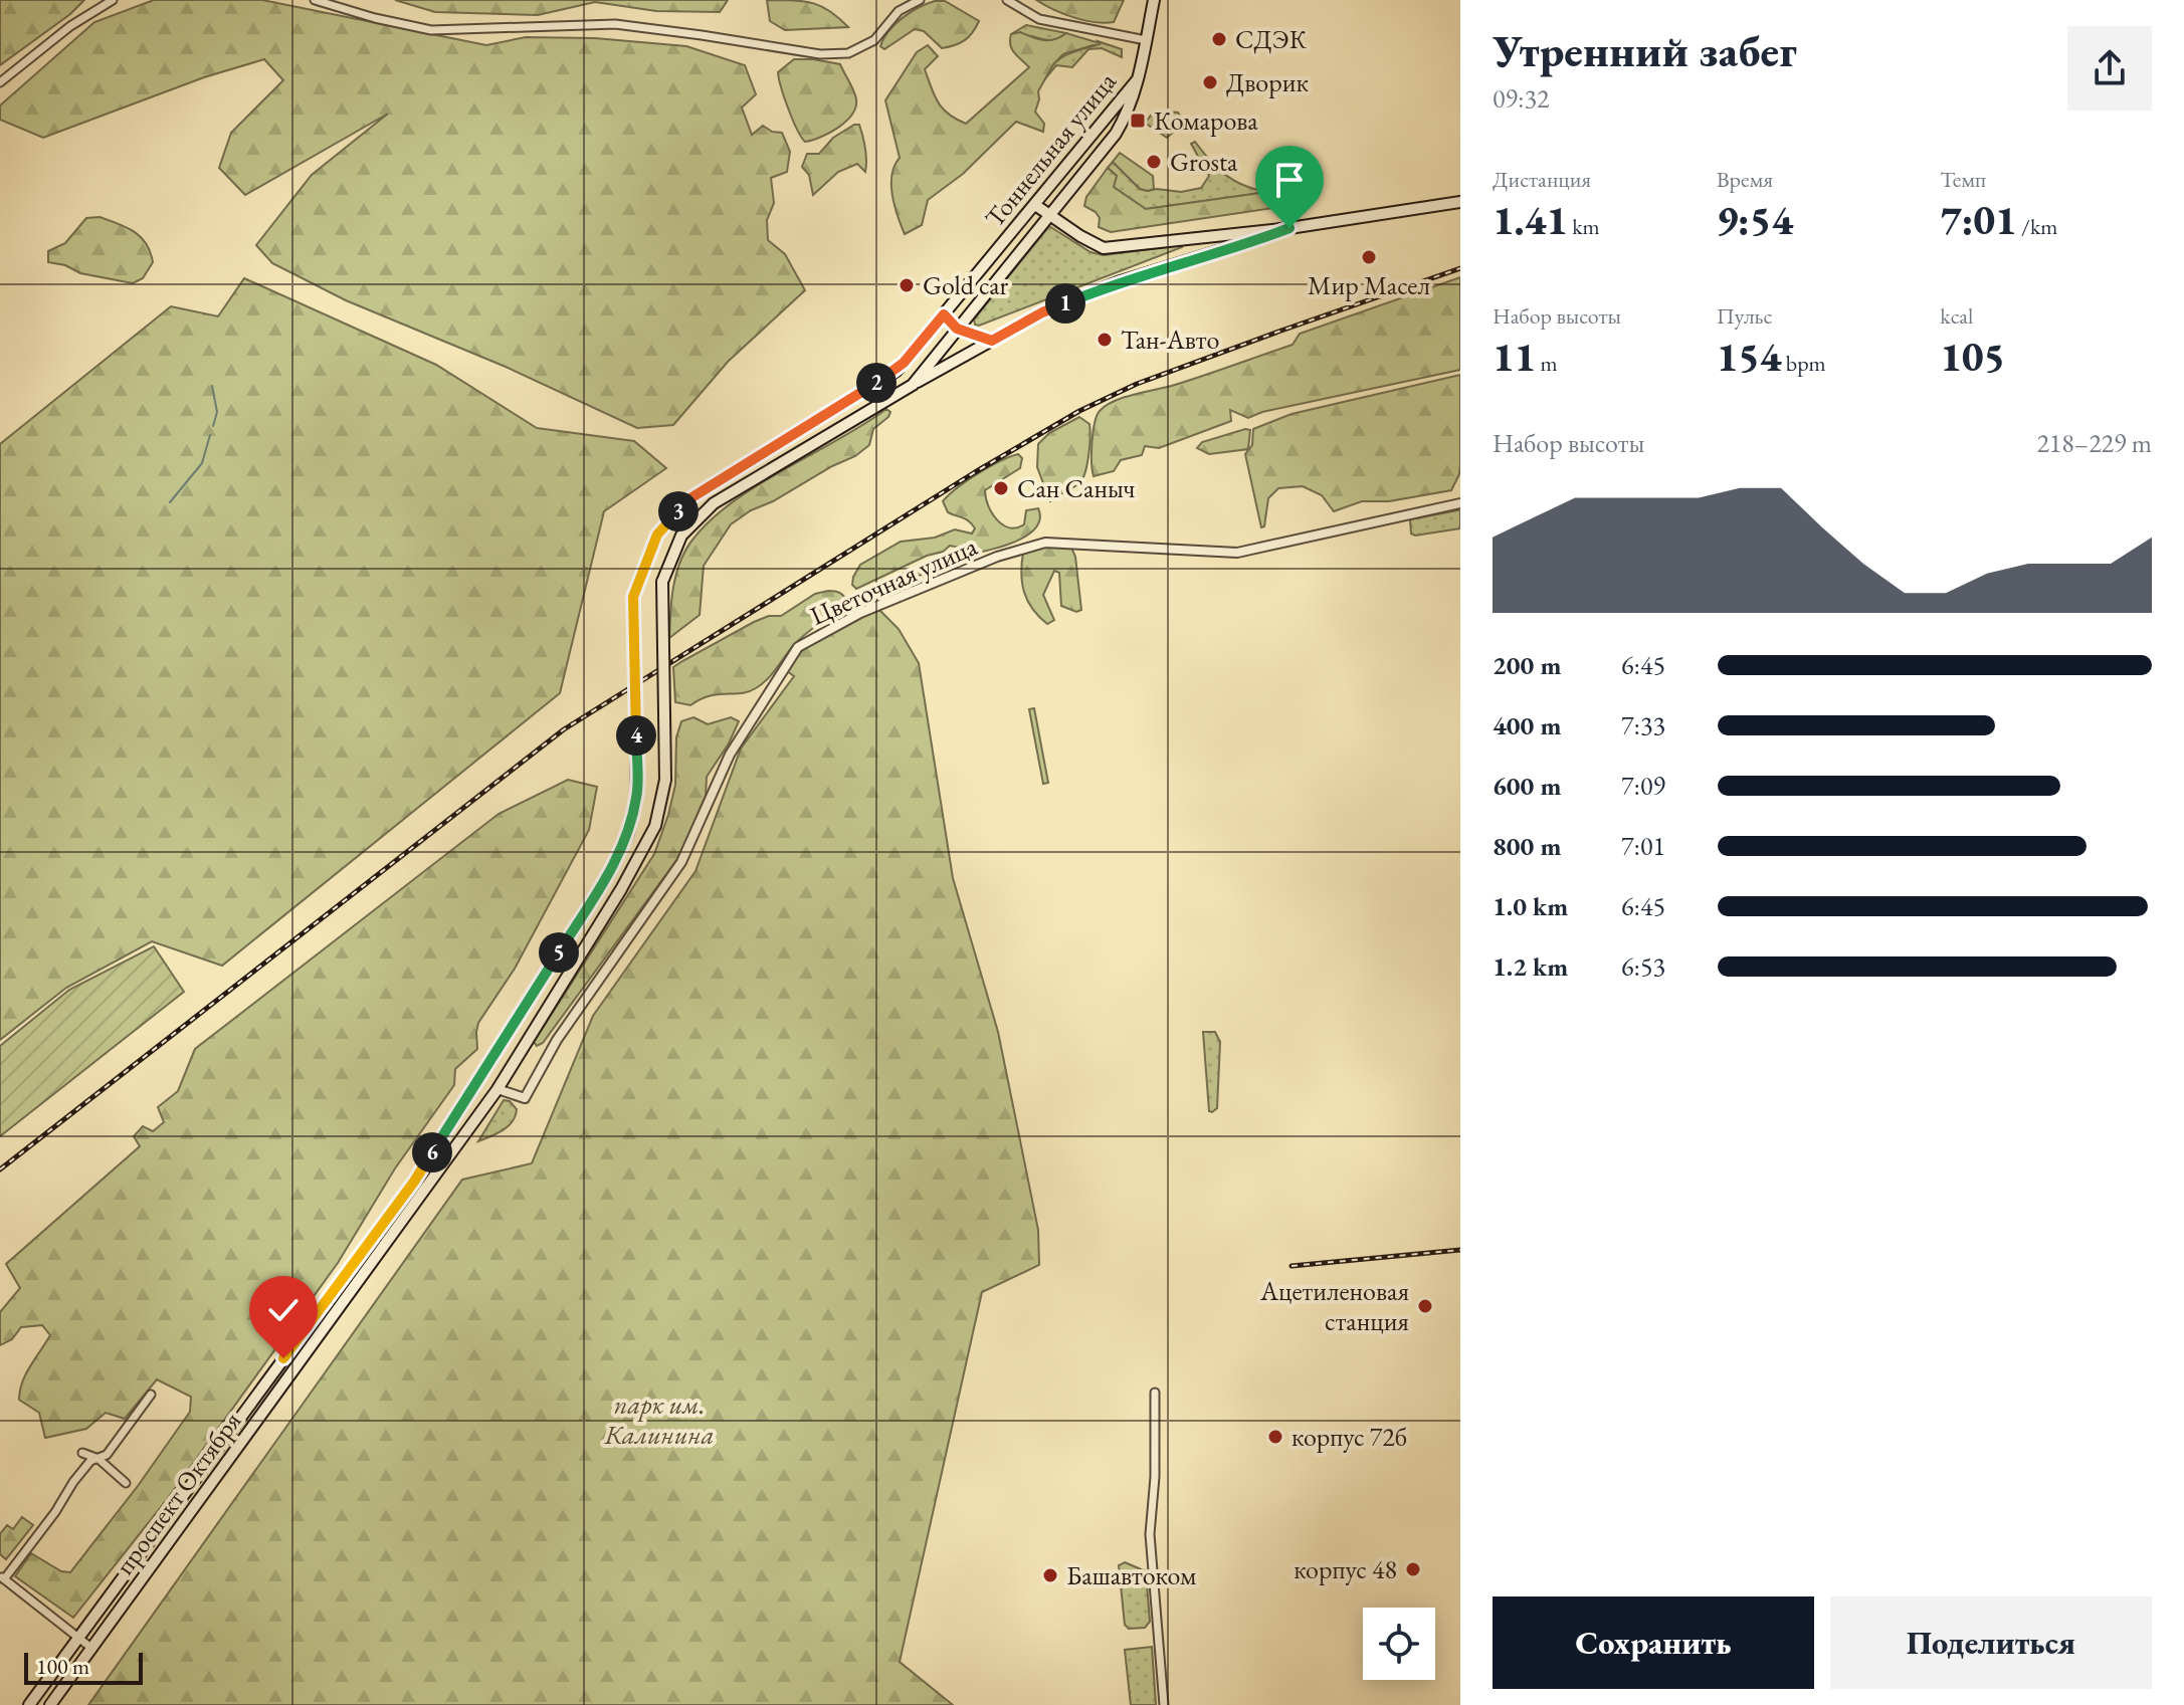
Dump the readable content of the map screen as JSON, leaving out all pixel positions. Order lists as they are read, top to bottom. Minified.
{"streets":{"main road":["Тоннельная улица","проспект Октября"],"street":["Цветочная улица"]},"crossings":[["Тоннельная улица","проспект Октября"],["Цветочная улица","проспект Октября"]],"parks":["парк им. Калинина"],"places":{"other":["СДЭК","Дворик","Grosta","Мир Масел","Gold car","Тан-Авто","Сан Саныч","Ацетиленовая станция","корпус 72б","корпус 48","Башавтоком"],"transit":["Комарова"]},"scale_bar":"100 m","page":{"heading":["Утренний забег","09:32"],"stats":[["Дистанция","1.41 km"],["Время","9:54"],["Темп","7:01 /km"],["Набор высоты","11 m"],["Пульс","154 bpm"],["kcal","105"]],"pins":["1","2","3","4","5","6"],"chart":["Набор высоты","218–229 m"],"list":[{"name":"200 m","note":"6:45"},{"name":"400 m","note":"7:33"},{"name":"600 m","note":"7:09"},{"name":"800 m","note":"7:01"},{"name":"1.0 km","note":"6:45"},{"name":"1.2 km","note":"6:53"}],"buttons":["Сохранить","Поделиться"],"scale":"100 m"}}
